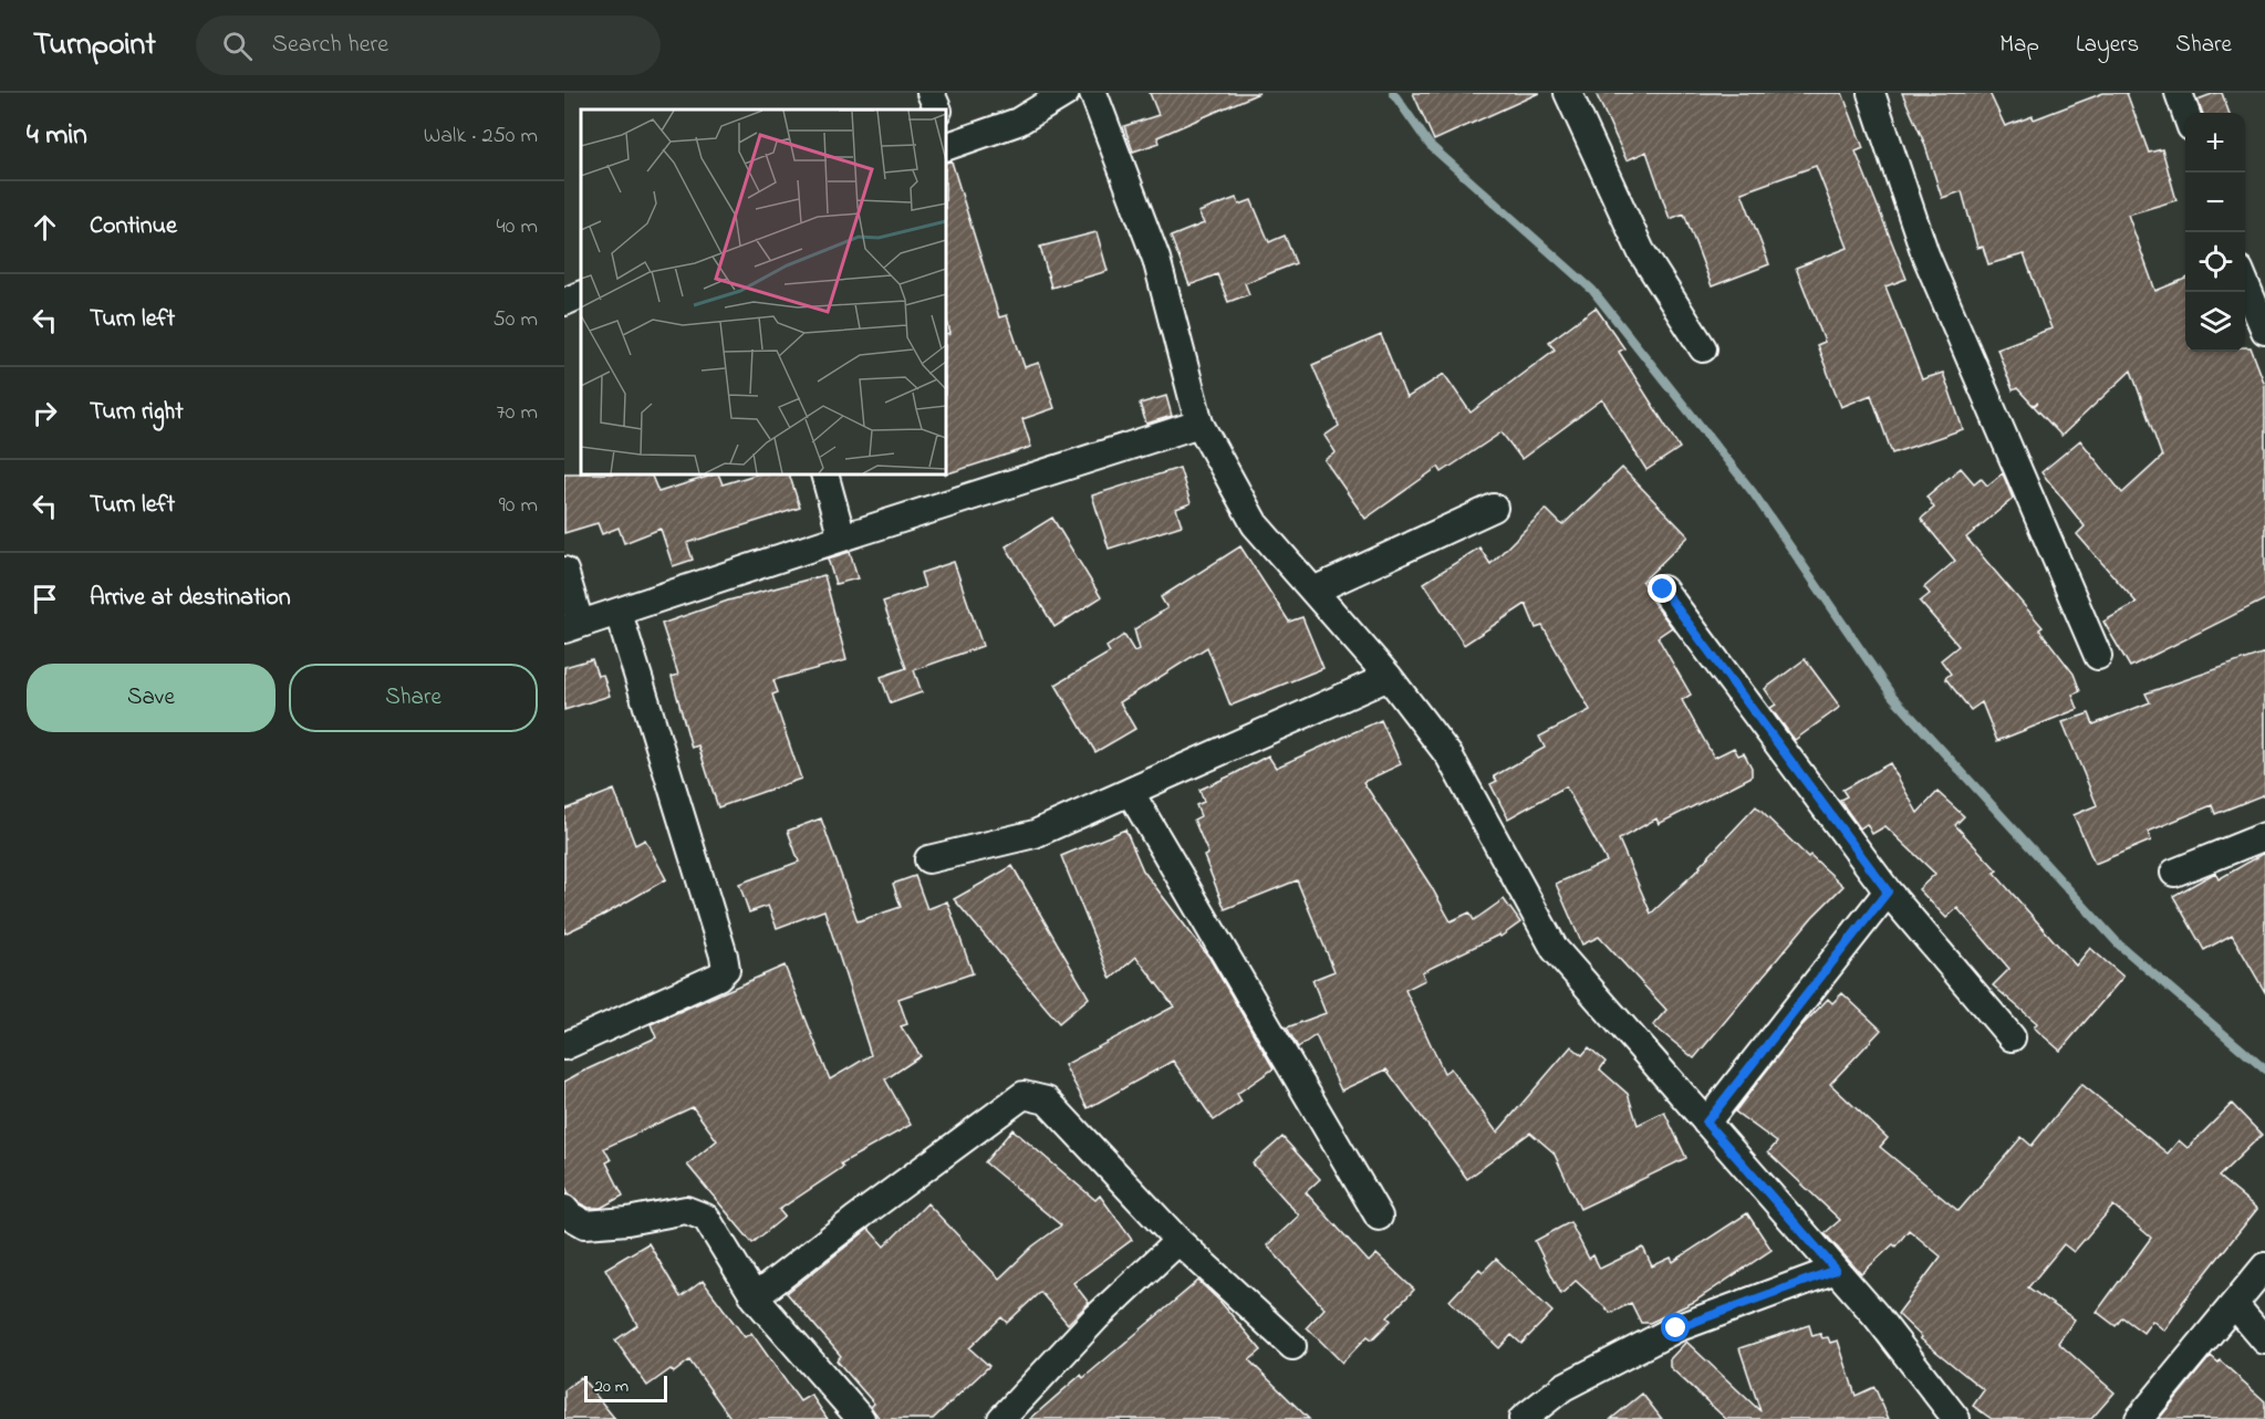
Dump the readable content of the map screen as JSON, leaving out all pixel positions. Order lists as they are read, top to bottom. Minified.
{"scale_bar":"20 m","page":{"header":"Turnpoint","search":"Search here","nav":["Map","Layers","Share"],"heading":["4 min","Walk · 250 m"],"map_buttons":["+","−"],"list":[["Continue","40 m"],["Turn left","50 m"],["Turn right","70 m"],["Turn left","90 m"],"Arrive at destination"],"buttons":["Save","Share"],"scale":"20 m"}}
